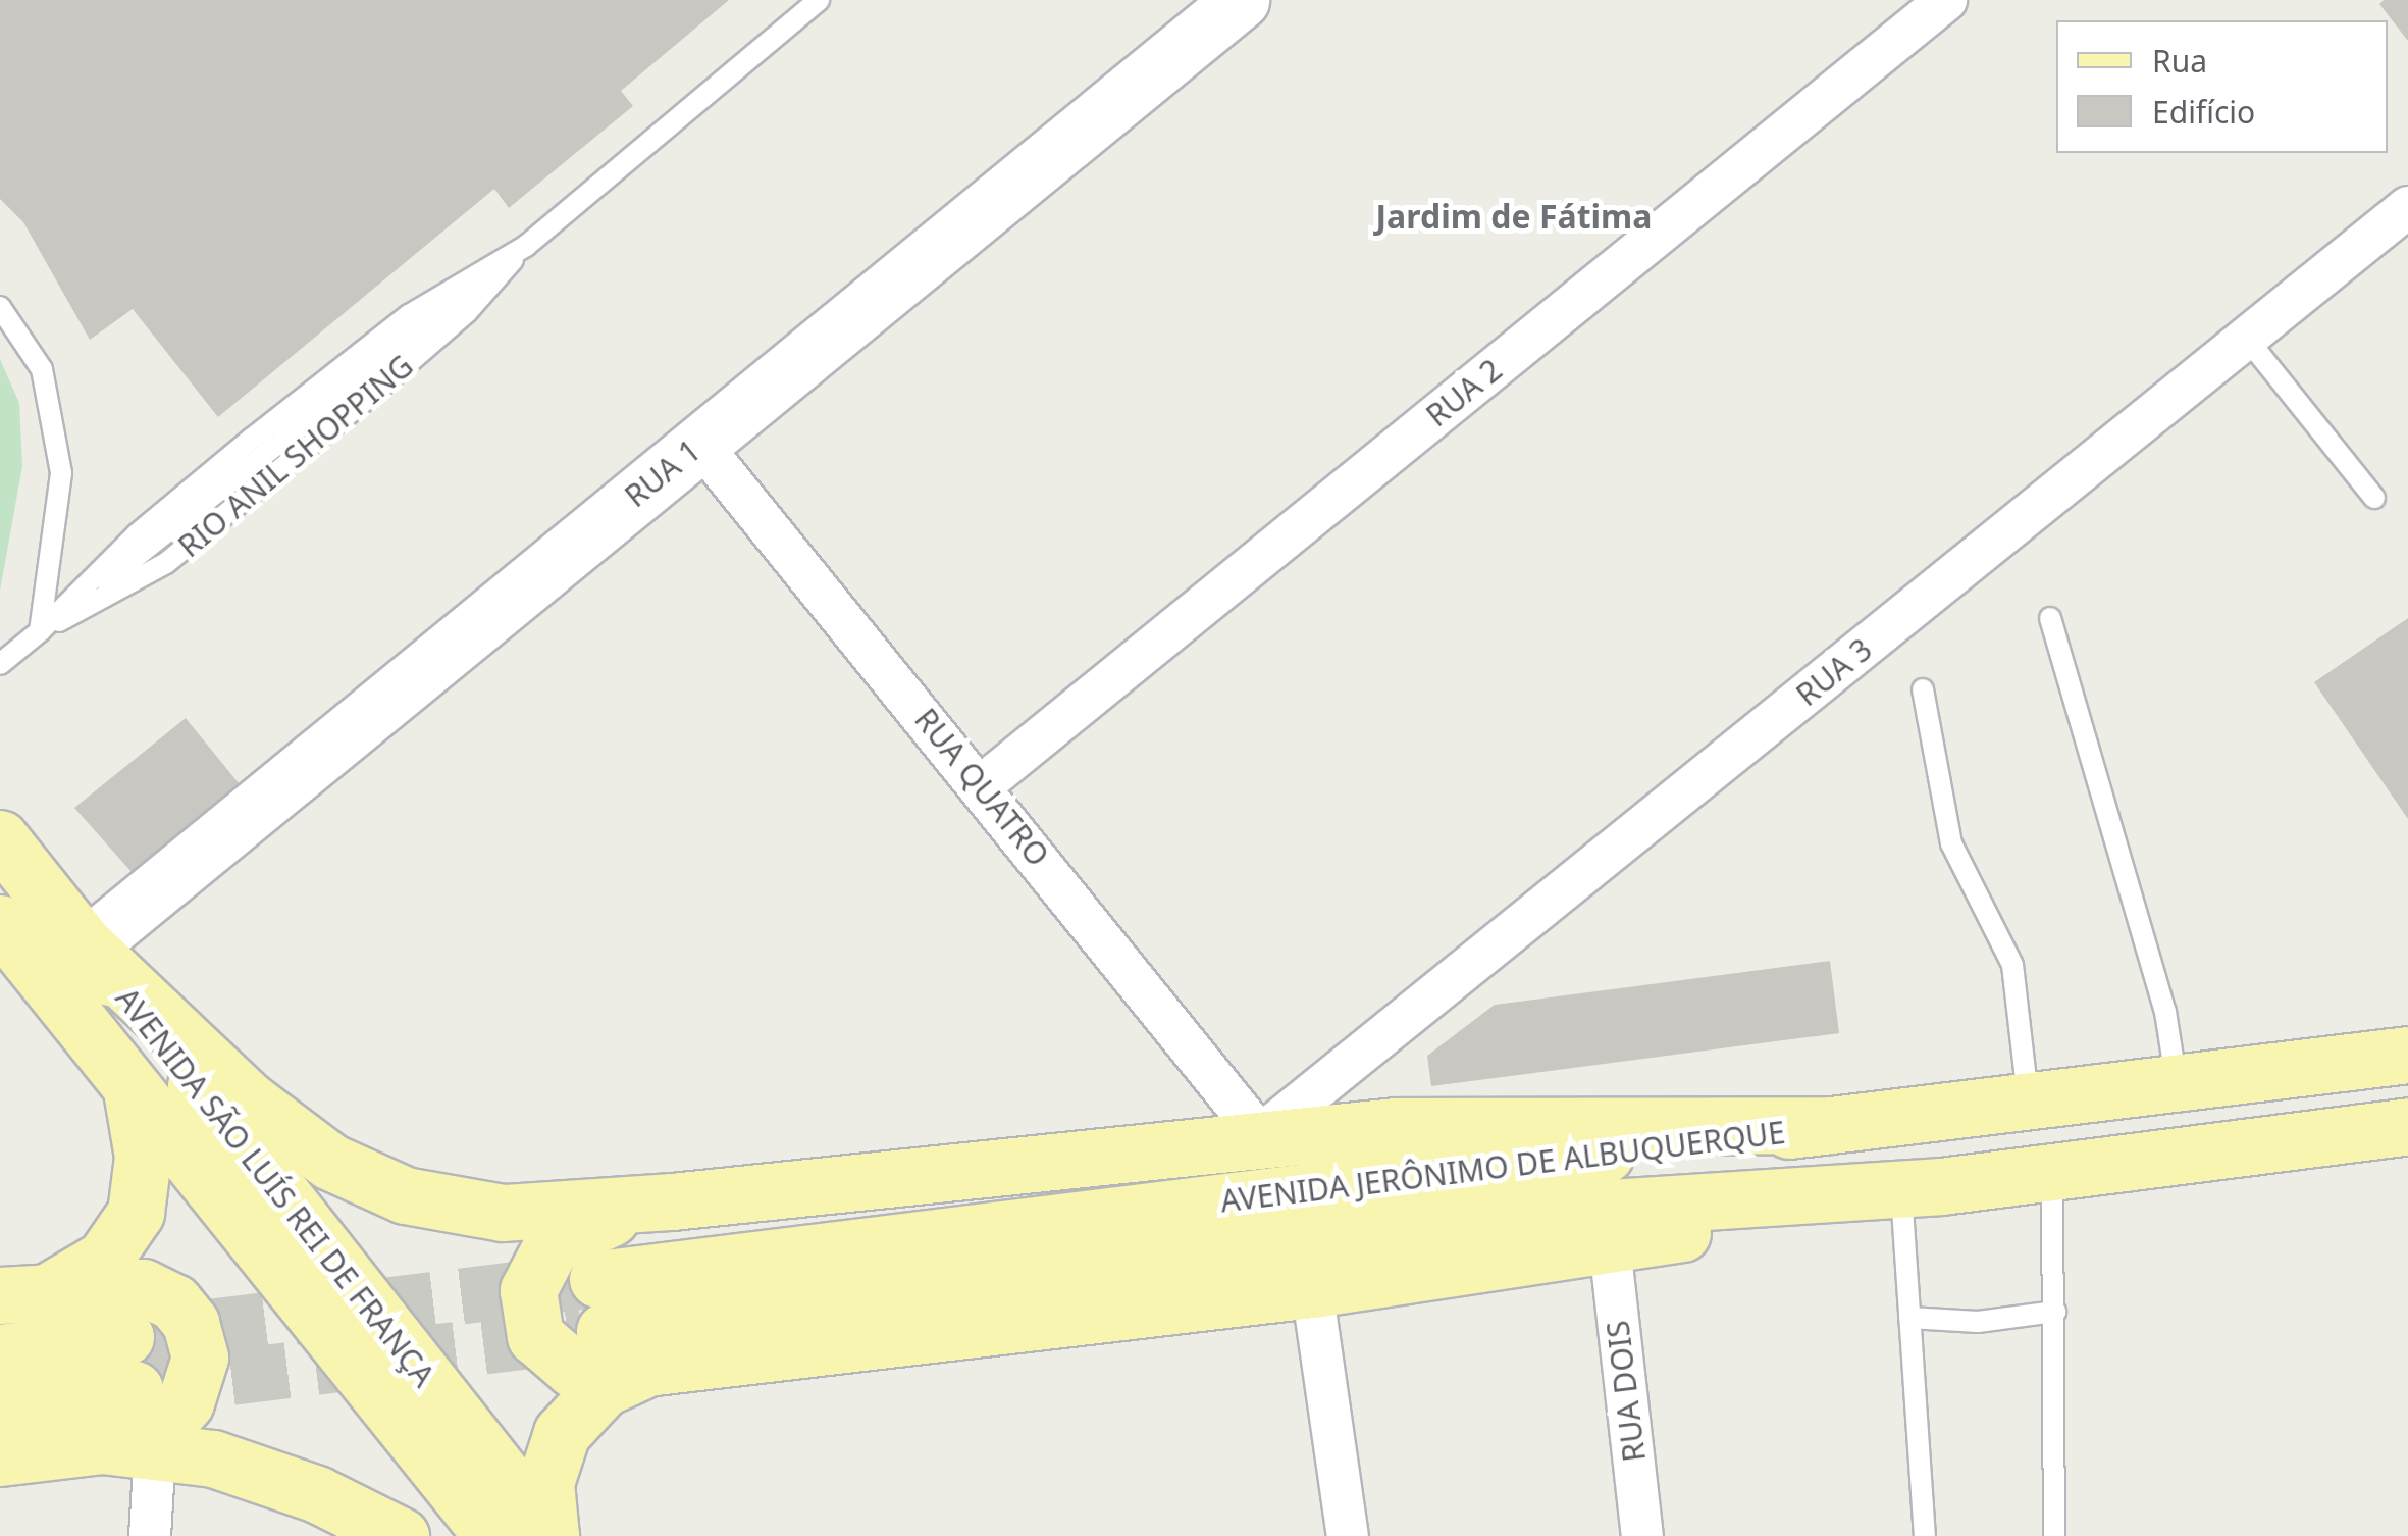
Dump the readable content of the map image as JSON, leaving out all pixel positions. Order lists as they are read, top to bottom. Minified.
{"streets":{"main road":["RUA 1","AVENIDA JERÔNIMO DE ALBUQUERQUE","AVENIDA SÃO LUÍS REI DE FRANÇA"],"street":["RUA 2","RUA 3","RUA QUATRO","RUA DOIS"],"lane":["RIO ANIL SHOPPING"]},"crossings":[["RUA 2","RUA QUATRO"],["RUA 1","RUA QUATRO"],["RUA 1","AVENIDA SÃO LUÍS REI DE FRANÇA"],["RUA 3","RUA QUATRO"]],"districts":["Jardim de Fátima"],"legend":["Rua","Edifício"]}
